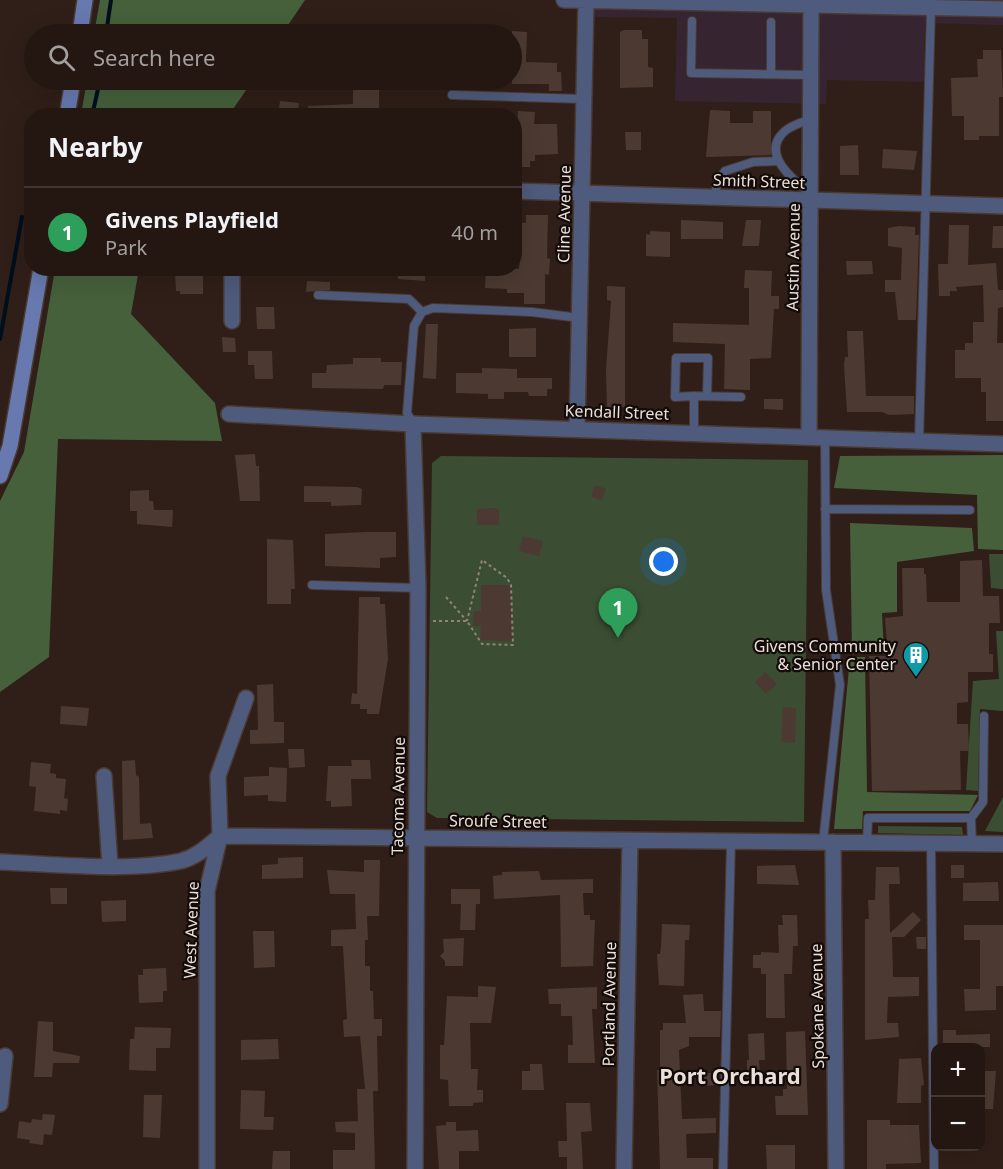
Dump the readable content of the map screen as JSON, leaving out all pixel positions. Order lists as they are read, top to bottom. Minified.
{"streets":{"street":["Smith Street","Cline Avenue","Austin Avenue","Kendall Street","Tacoma Avenue","Sroufe Street","West Avenue","Portland Avenue","Spokane Avenue"]},"crossings":[["Smith Street","Cline Avenue"],["Smith Street","Austin Avenue"],["Cline Avenue","Kendall Street"],["Austin Avenue","Kendall Street"],["Kendall Street","Tacoma Avenue"],["Tacoma Avenue","Sroufe Street"],["Sroufe Street","West Avenue"],["Sroufe Street","Portland Avenue"],["Sroufe Street","Spokane Avenue"]],"districts":["Port Orchard"],"places":{"building":["Givens Community & Senior Center"]},"page":{"search":"Search here","heading":"Nearby","list":[{"mark":"1","name":"Givens Playfield","note":"Park","value":"40 m"}],"pins":"1","map_buttons":["+","−"]}}
